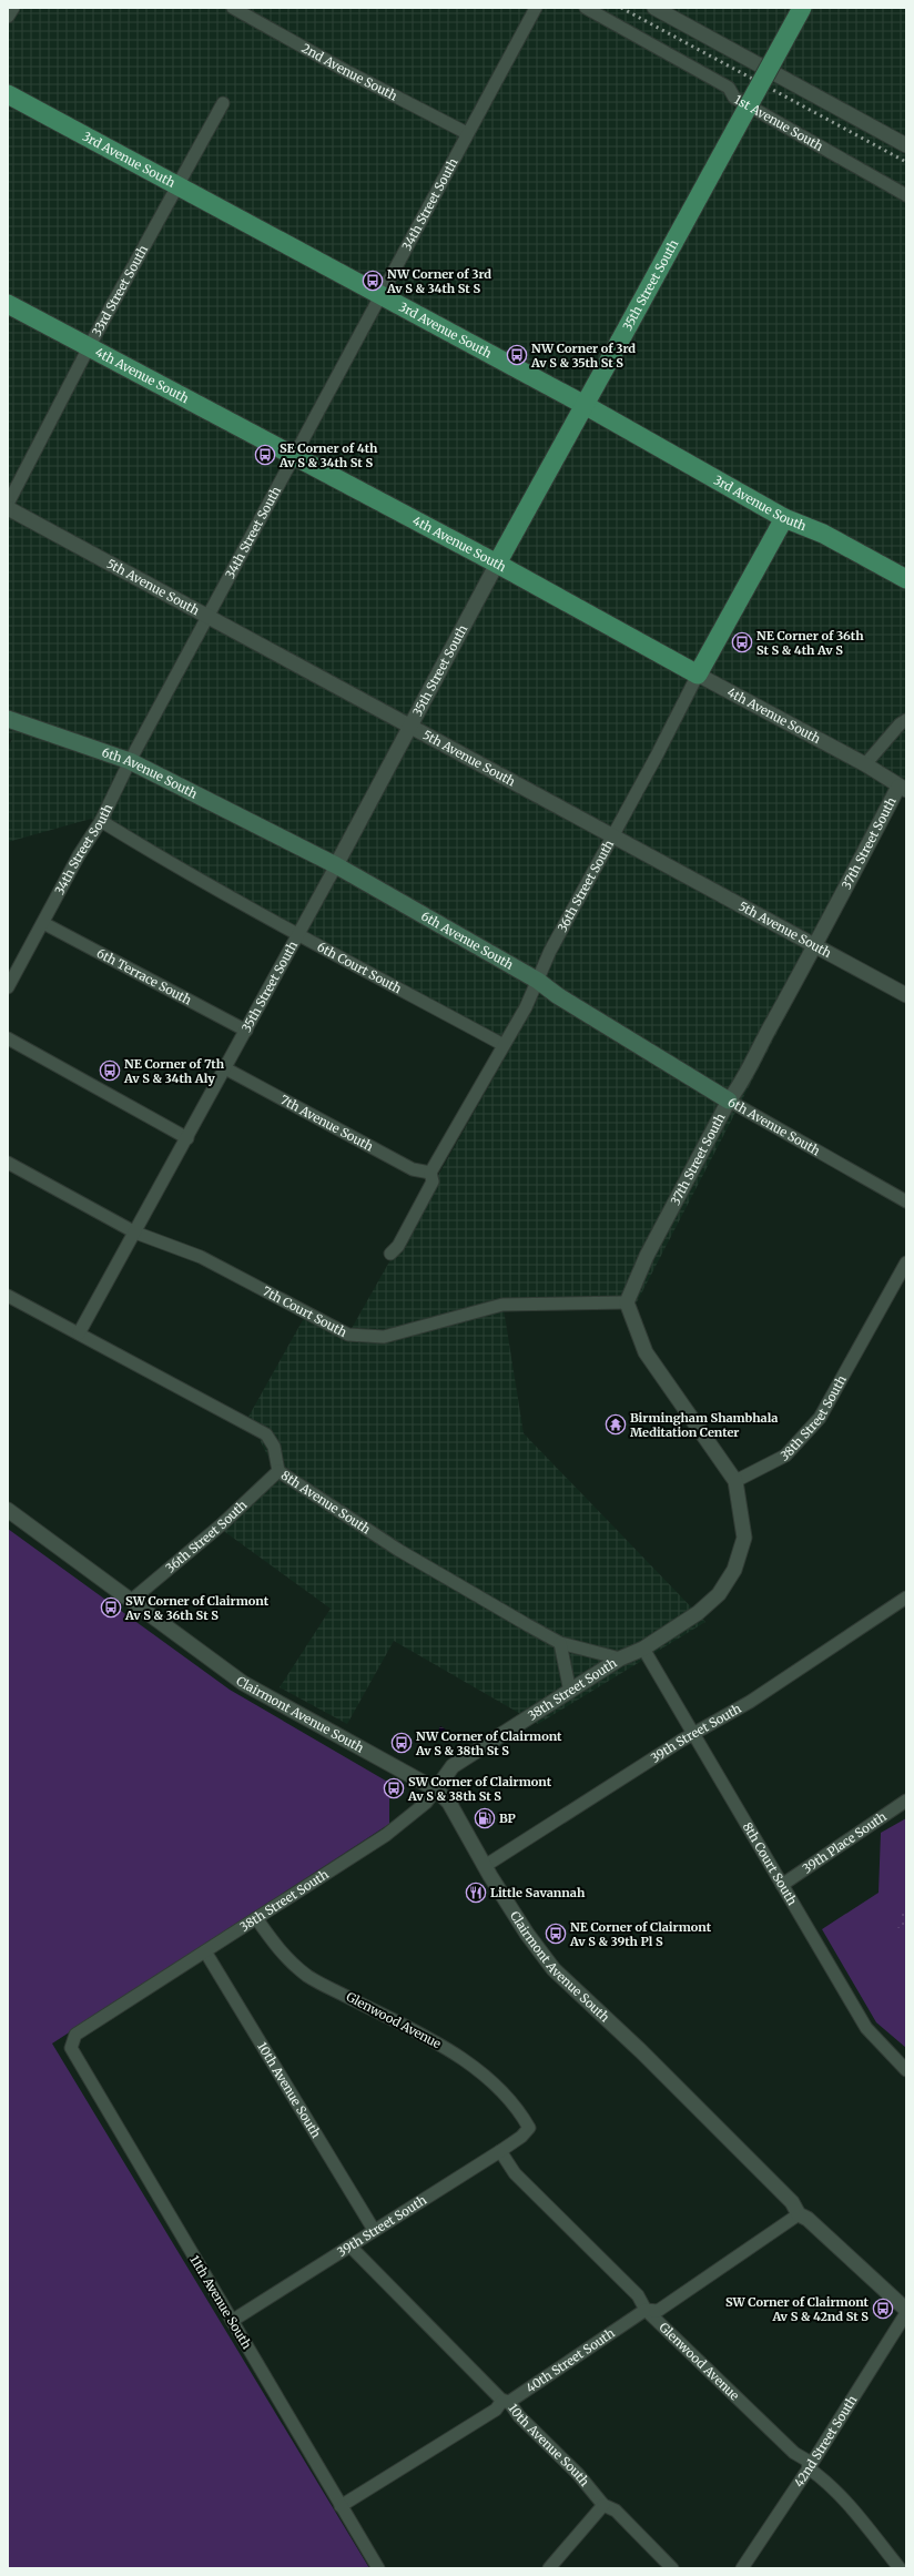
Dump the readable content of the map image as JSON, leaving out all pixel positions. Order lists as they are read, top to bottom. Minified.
{"streets":{"main road":["3rd Avenue South","35th Street South","4th Avenue South","6th Avenue South","36th Street South"],"street":["2nd Avenue South","1st Avenue South","34th Street South","33rd Street South","5th Avenue South","37th Street South","6th Court South","6th Terrace South","7th Avenue South","7th Court South","38th Street South","8th Avenue South","Clairmont Avenue South","39th Street South","39th Place South","8th Court South","Glenwood Avenue","10th Avenue South","11th Avenue South","40th Street South","42nd Street South"]},"crossings":[["2nd Avenue South","34th Street South"],["3rd Avenue South","34th Street South"],["3rd Avenue South","35th Street South"],["3rd Avenue South","33rd Street South"],["3rd Avenue South","36th Street South"],["34th Street South","4th Avenue South"],["34th Street South","5th Avenue South"],["34th Street South","6th Avenue South"],["34th Street South","6th Court South"],["34th Street South","6th Terrace South"],["35th Street South","4th Avenue South"],["35th Street South","5th Avenue South"],["35th Street South","6th Avenue South"],["35th Street South","6th Court South"],["35th Street South","6th Terrace South"],["35th Street South","7th Avenue South"],["35th Street South","7th Court South"],["35th Street South","8th Avenue South"],["33rd Street South","4th Avenue South"],["4th Avenue South","37th Street South"],["4th Avenue South","36th Street South"],["5th Avenue South","37th Street South"],["5th Avenue South","36th Street South"],["6th Avenue South","37th Street South"],["6th Avenue South","36th Street South"],["37th Street South","7th Court South"],["36th Street South","6th Court South"],["36th Street South","7th Avenue South"],["36th Street South","8th Avenue South"],["36th Street South","Clairmont Avenue South"],["38th Street South","8th Avenue South"],["38th Street South","Clairmont Avenue South"],["38th Street South","8th Court South"],["38th Street South","Glenwood Avenue"],["38th Street South","10th Avenue South"],["38th Street South","11th Avenue South"],["Clairmont Avenue South","39th Street South"],["Clairmont Avenue South","40th Street South"],["Clairmont Avenue South","42nd Street South"],["39th Street South","8th Court South"],["39th Street South","Glenwood Avenue"],["39th Street South","10th Avenue South"],["39th Street South","11th Avenue South"],["39th Place South","8th Court South"],["Glenwood Avenue","40th Street South"],["Glenwood Avenue","42nd Street South"],["10th Avenue South","40th Street South"],["11th Avenue South","40th Street South"]],"places":{"bus stop":["NW Corner of 3rd Av S & 34th St S","NW Corner of 3rd Av S & 35th St S","SE Corner of 4th Av S & 34th St S","NE Corner of 36th St S & 4th Av S","NE Corner of 7th Av S & 34th Aly","SW Corner of Clairmont Av S & 36th St S","NW Corner of Clairmont Av S & 38th St S","SW Corner of Clairmont Av S & 38th St S","NE Corner of Clairmont Av S & 39th Pl S","SW Corner of Clairmont Av S & 42nd St S"],"temple":["Birmingham Shambhala Meditation Center"],"fuel station":["BP"],"restaurant":["Little Savannah"]}}
